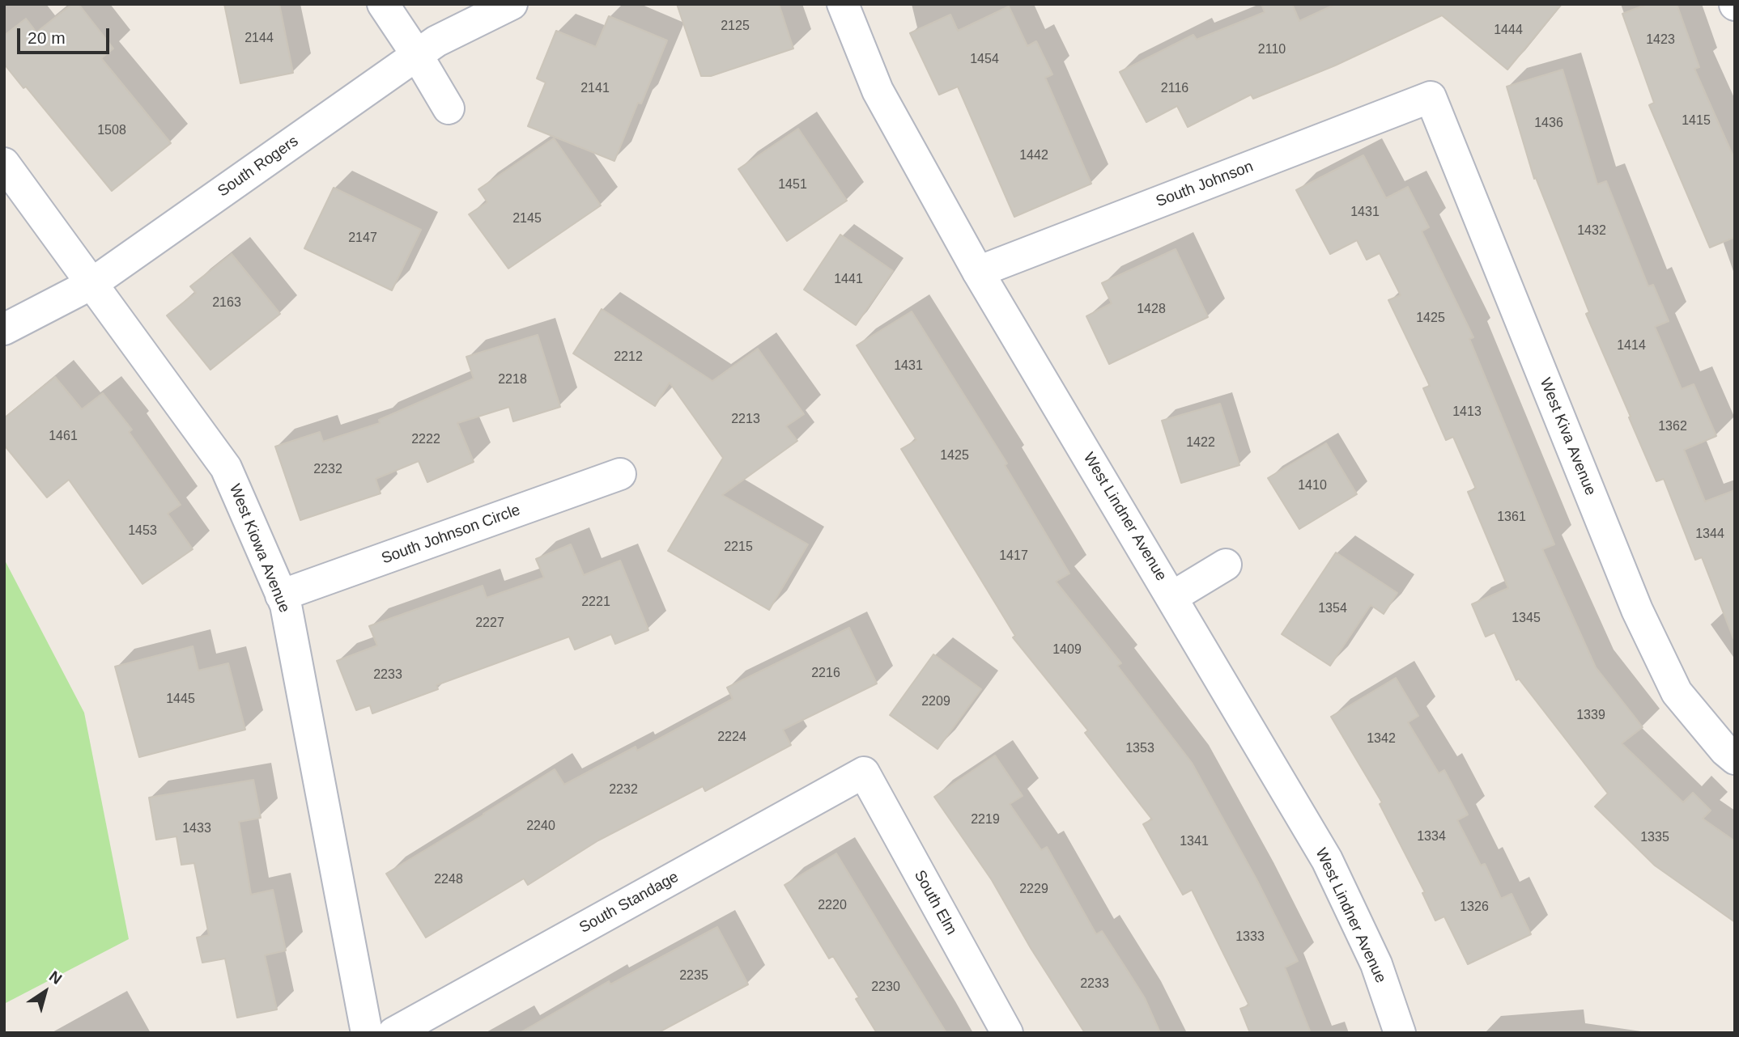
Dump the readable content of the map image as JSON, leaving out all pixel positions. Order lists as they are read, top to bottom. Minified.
{"streets":{"street":["South Rogers","South Johnson","West Kiva Avenue","West Lindner Avenue","South Johnson Circle","West Kiowa Avenue","South Standage","South Elm"]},"crossings":[["South Rogers","West Kiowa Avenue"],["South Johnson","West Kiva Avenue"],["South Johnson","West Lindner Avenue"],["South Johnson Circle","West Kiowa Avenue"],["South Standage","South Elm"]],"house_numbers":["2125","1444","2144","1423","2110","1454","2141","2116","1415","1436","1508","1442","1451","1431","2145","1432","2147","1441","2163","1428","1425","1414","2212","1431","2218","1413","2213","1362","1461","2222","1422","1425","2232","1410","1361","1453","1344","2215","1417","2221","1354","1345","2227","1409","2216","2233","1445","2209","1339","2224","1342","1353","2232","2219","2240","1433","1334","1335","1341","2248","2229","2220","1326","1333","2235","2233","2230"],"scale_bar":"20 m","north":"top right"}
